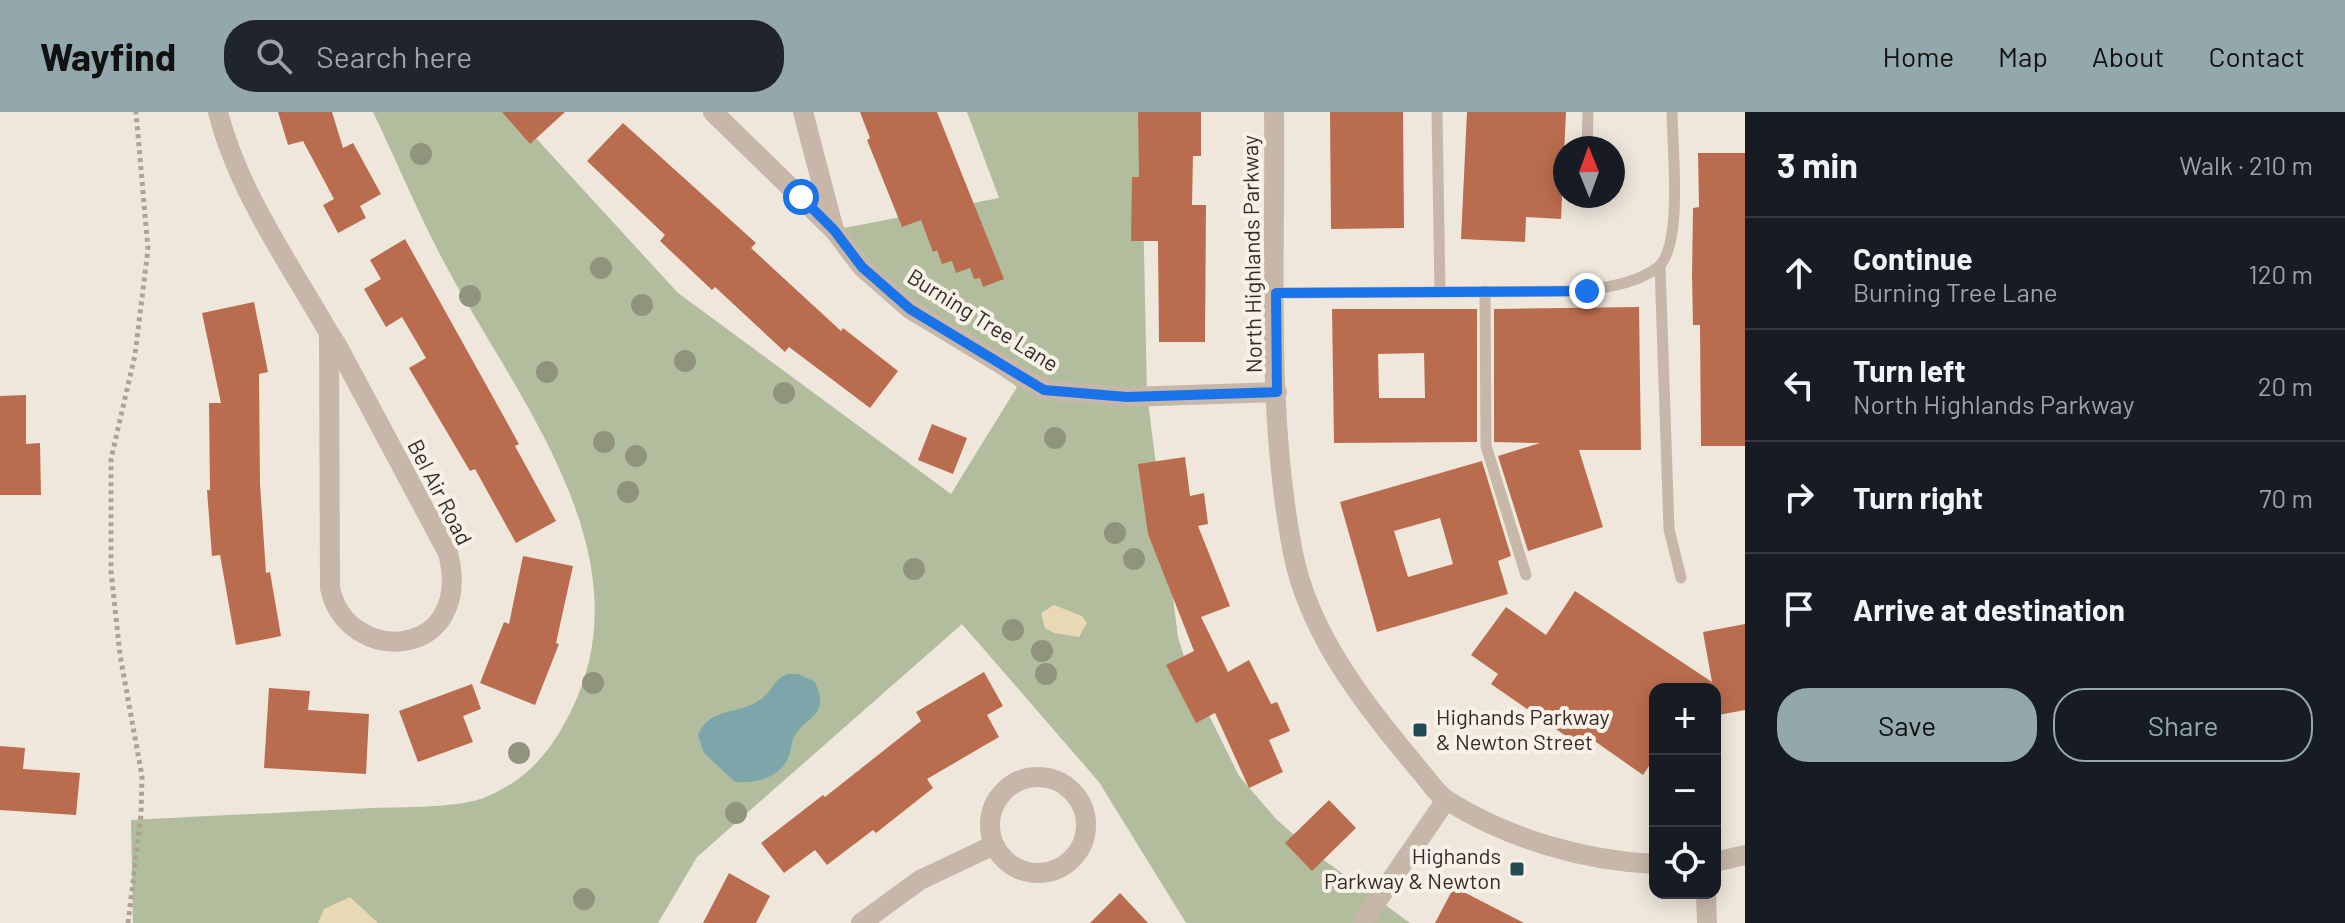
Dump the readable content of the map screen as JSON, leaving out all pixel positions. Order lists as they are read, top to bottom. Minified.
{"streets":{"street":["North Highlands Parkway","Burning Tree Lane","Bel Air Road"]},"crossings":[["North Highlands Parkway","Burning Tree Lane"]],"places":{"transit":["Highands Parkway & Newton Street","Highands Parkway & Newton"]},"north":"top","page":{"header":"Wayfind","search":"Search here","nav":["Home","Map","About","Contact"],"heading":["3 min","Walk · 210 m"],"list":[["Continue","Burning Tree Lane","120 m"],["Turn left","North Highlands Parkway","20 m"],["Turn right","70 m"],"Arrive at destination"],"buttons":["Save","Share"],"map_buttons":["+","−"]}}
